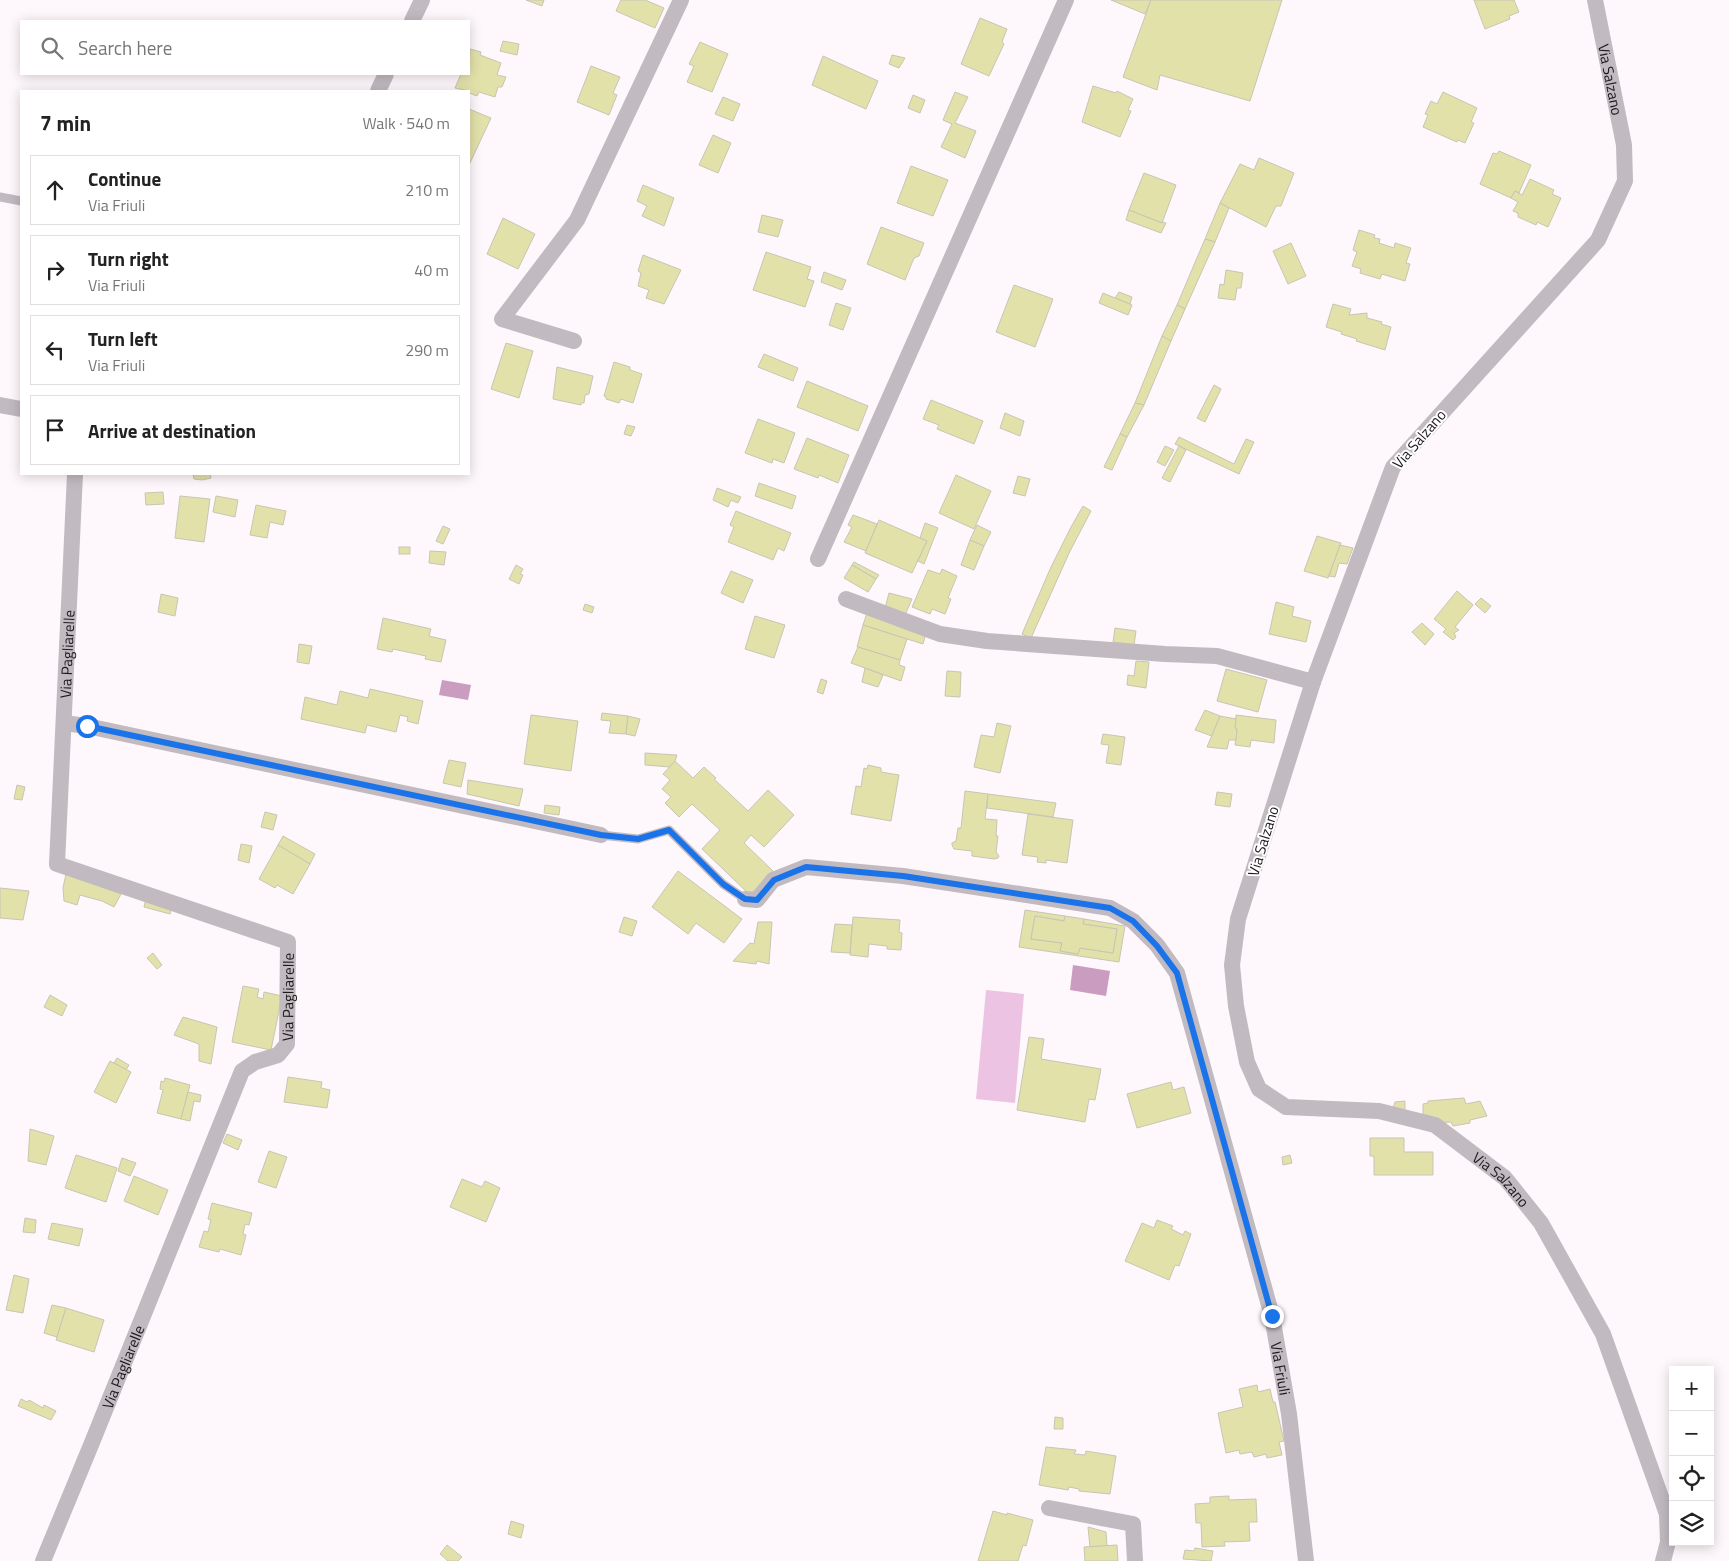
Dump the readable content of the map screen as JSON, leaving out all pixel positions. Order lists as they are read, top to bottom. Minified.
{"streets":{"street":["Via Salzano","Via Pagliarelle","Via Friuli"]},"crossings":[["Via Pagliarelle","Via Friuli"]],"page":{"search":"Search here","heading":["7 min","Walk · 540 m"],"list":[["Continue","Via Friuli","210 m"],["Turn right","Via Friuli","40 m"],["Turn left","Via Friuli","290 m"],"Arrive at destination"],"map_buttons":["+","−"]}}
